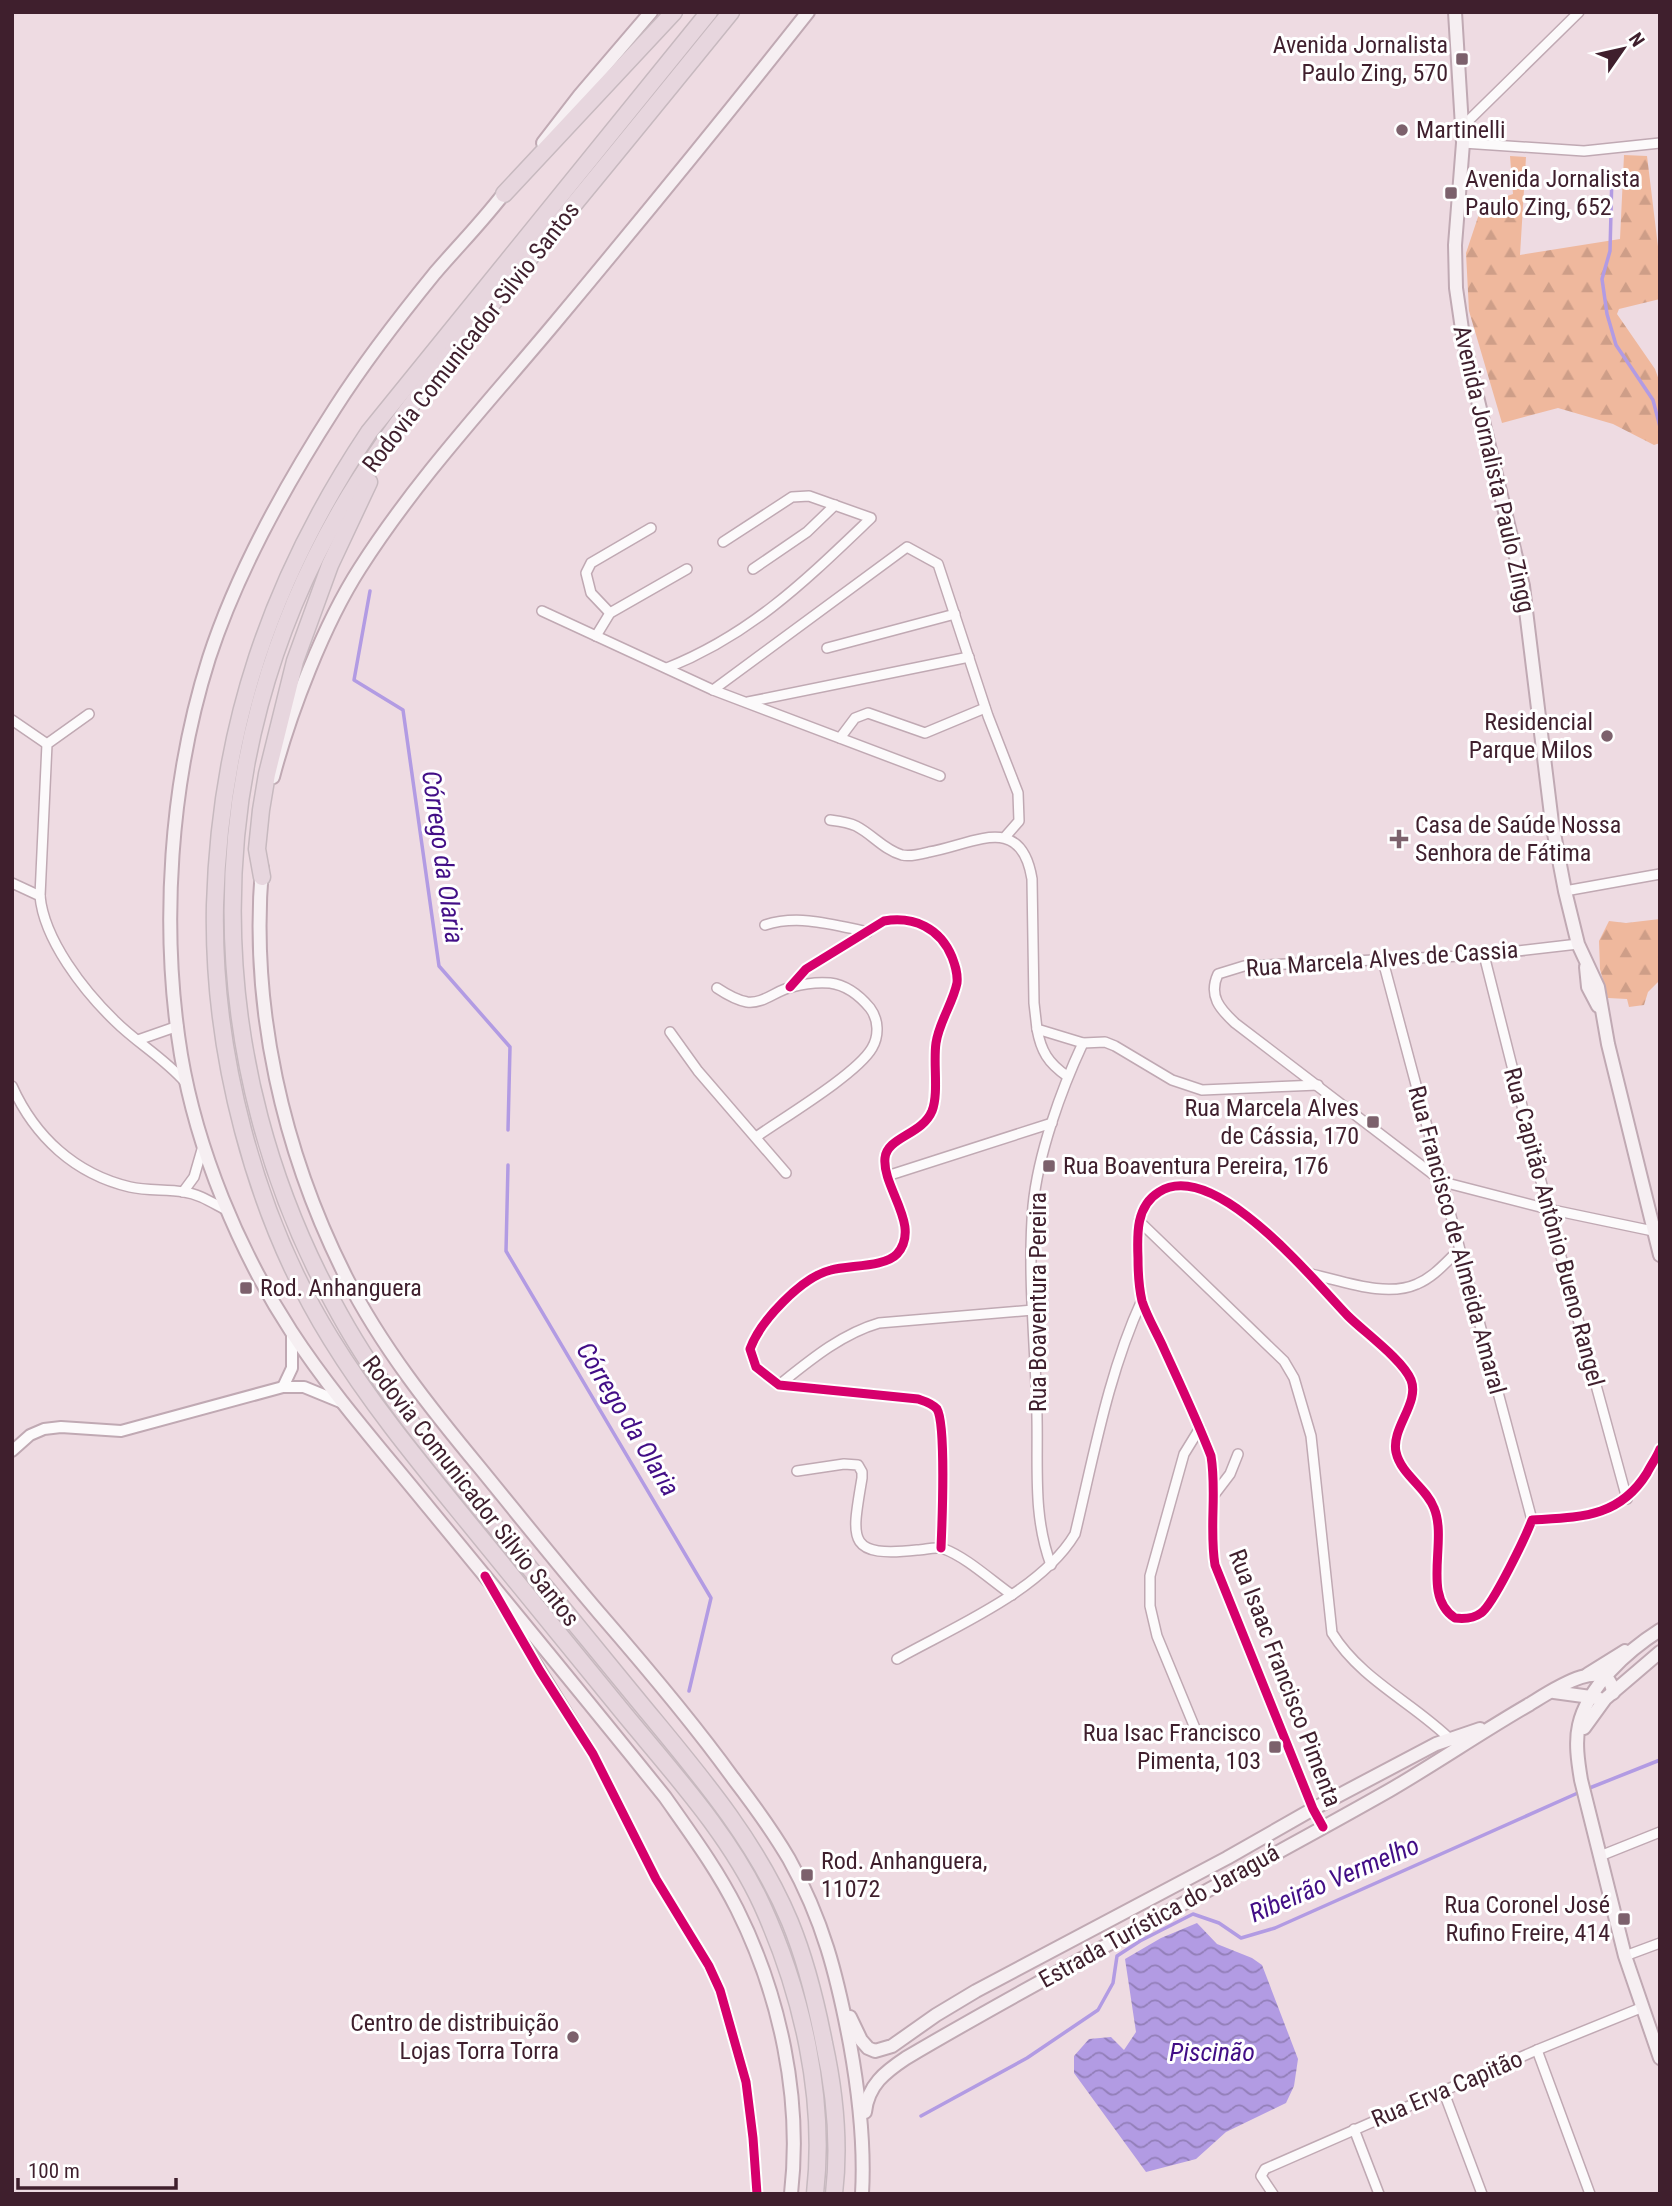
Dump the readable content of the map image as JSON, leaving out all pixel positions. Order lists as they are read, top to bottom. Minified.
{"streets":{"highway":["Rodovia Comunicador Silvio Santos"],"main road":["Avenida Jornalista Paulo Zingg","Estrada Turística do Jaraguá"],"street":["Rua Marcela Alves de Cassia","Rua Capitão Antônio Bueno Rangel","Rua Francisco de Almeida Amaral","Rua Boaventura Pereira","Rua Isaac Francisco Pimenta","Rua Erva Capitão"]},"crossings":[["Avenida Jornalista Paulo Zingg","Rua Marcela Alves de Cassia"],["Rua Marcela Alves de Cassia","Rua Capitão Antônio Bueno Rangel"],["Rua Marcela Alves de Cassia","Rua Francisco de Almeida Amaral"],["Rua Isaac Francisco Pimenta","Estrada Turística do Jaraguá"]],"water":["Córrego da Olaria","Ribeirão Vermelho","Piscinão"],"places":{"transit":["Avenida Jornalista Paulo Zing, 570","Avenida Jornalista Paulo Zing, 652","Rua Marcela Alves de Cássia, 170","Rua Boaventura Pereira, 176","Rod. Anhanguera","Rua Isac Francisco Pimenta, 103","Rod. Anhanguera, 11072","Rua Coronel José Rufino Freire, 414"],"other":["Martinelli","Residencial Parque Milos","Centro de distribuição Lojas Torra Torra"],"health":["Casa de Saúde Nossa Senhora de Fátima"]},"scale_bar":"100 m","north":"top right"}
